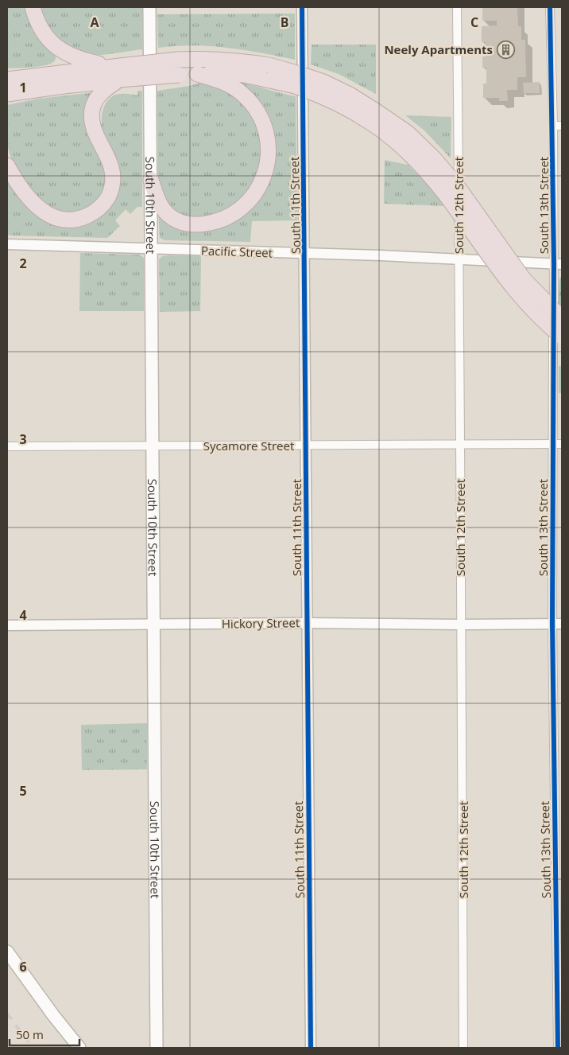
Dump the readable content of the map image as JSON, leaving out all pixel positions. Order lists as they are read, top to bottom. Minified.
{"streets":{"main road":["South 10th Street"],"street":["South 11th Street","South 12th Street","South 13th Street","Pacific Street","Sycamore Street","Hickory Street"]},"crossings":[["South 10th Street","Pacific Street"],["South 10th Street","Sycamore Street"],["South 10th Street","Hickory Street"],["South 11th Street","Pacific Street"],["South 11th Street","Sycamore Street"],["South 11th Street","Hickory Street"],["South 12th Street","Pacific Street"],["South 12th Street","Sycamore Street"],["South 12th Street","Hickory Street"],["South 13th Street","Pacific Street"],["South 13th Street","Sycamore Street"],["South 13th Street","Hickory Street"]],"places":{"building":["Neely Apartments"]},"scale_bar":"50 m","grid":{"columns":["A","B","C"],"rows":["1","2","3","4","5","6"]}}
